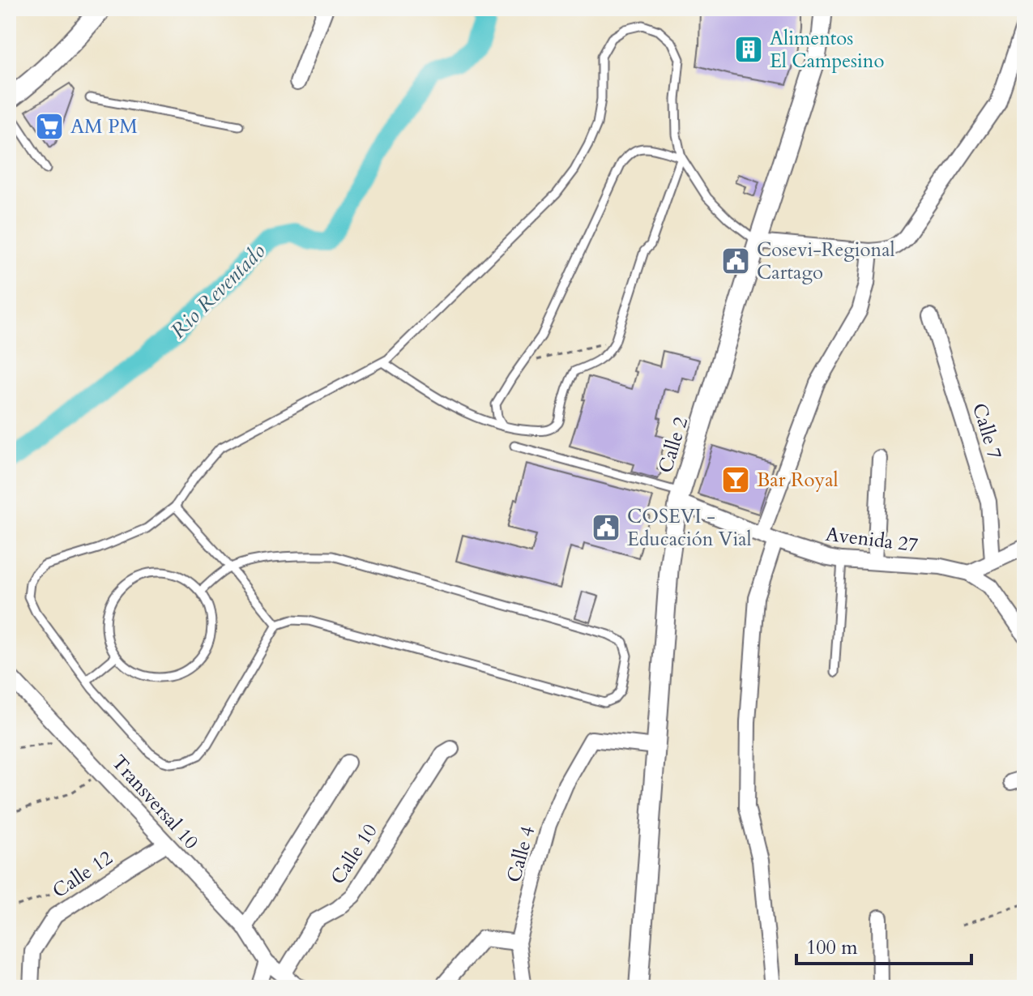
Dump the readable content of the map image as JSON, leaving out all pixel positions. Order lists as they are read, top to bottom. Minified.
{"streets":{"street":["Calle 7","Calle 2","Avenida 27","Transversal 10","Calle 10","Calle 4","Calle 12"]},"crossings":[["Calle 2","Avenida 27"],["Calle 2","Calle 4"],["Transversal 10","Calle 12"]],"water":["Rio Reventado"],"places":{"building":["Alimentos El Campesino"],"supermarket":["AM PM"],"public building":["Cosevi-Regional Cartago","COSEVI - Educación Vial"],"bar":["Bar Royal"]},"scale_bar":"100 m"}
